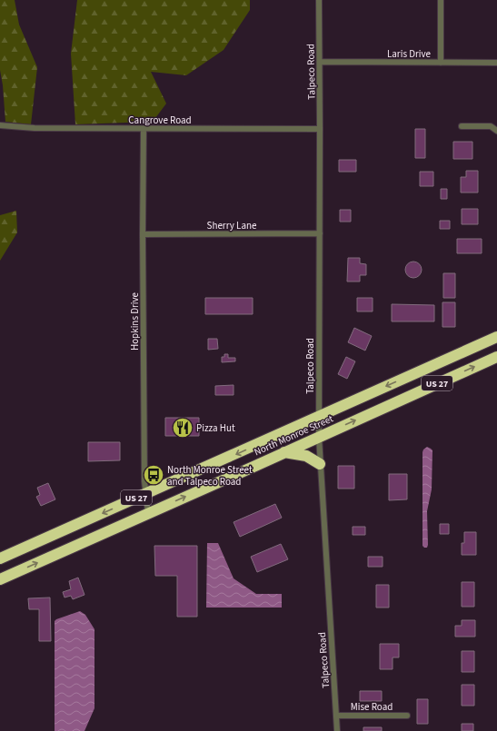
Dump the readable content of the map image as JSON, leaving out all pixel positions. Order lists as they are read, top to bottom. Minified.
{"streets":{"highway":["US 27","North Monroe Street"],"street":["Laris Drive","Talpeco Road","Cangrove Road","Sherry Lane","Hopkins Drive","Mise Road"]},"crossings":[["Laris Drive","Talpeco Road"],["Talpeco Road","Cangrove Road"],["Talpeco Road","Sherry Lane"],["Talpeco Road","North Monroe Street"],["Talpeco Road","Mise Road"],["Cangrove Road","Hopkins Drive"],["Sherry Lane","Hopkins Drive"],["Hopkins Drive","North Monroe Street"]],"places":{"restaurant":["Pizza Hut"],"bus stop":["North Monroe Street and Talpeco Road"]}}
